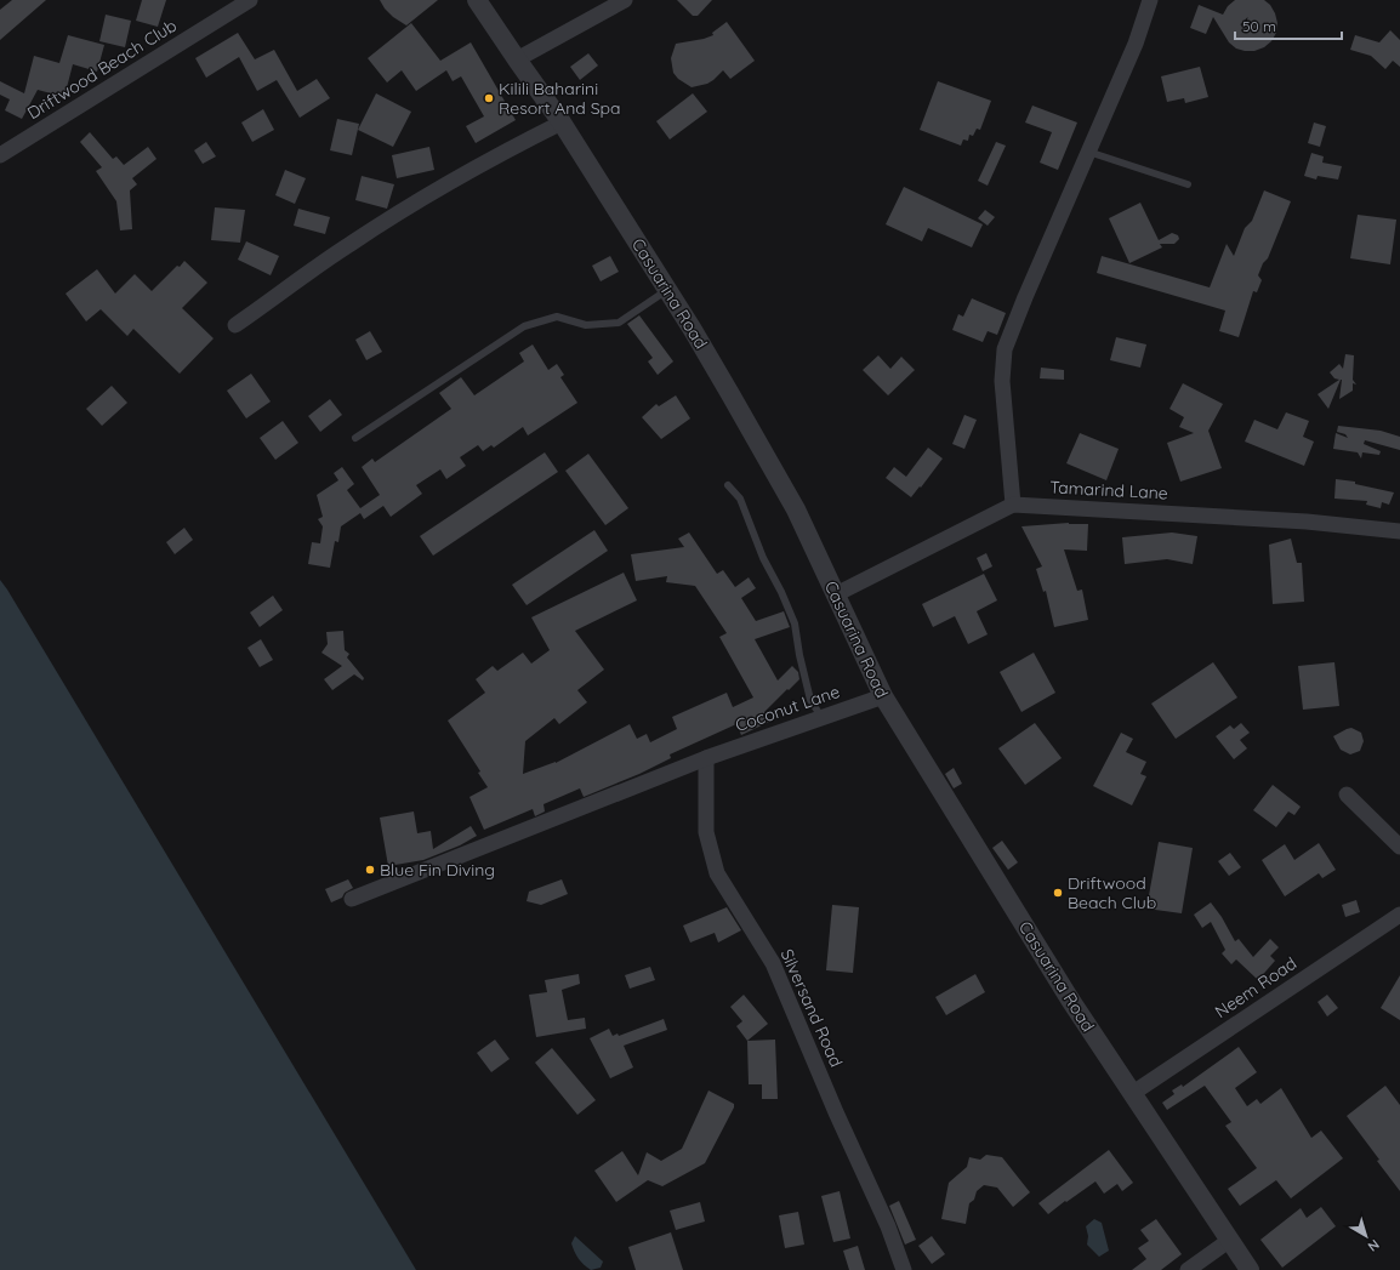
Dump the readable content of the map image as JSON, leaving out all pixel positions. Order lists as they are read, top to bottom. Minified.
{"streets":{"street":["Driftwood Beach Club","Casuarina Road","Tamarind Lane","Coconut Lane","Neem Road","Silversand Road"]},"crossings":[["Casuarina Road","Coconut Lane"],["Casuarina Road","Neem Road"],["Coconut Lane","Silversand Road"]],"places":["Kilili Baharini Resort And Spa","Blue Fin Diving","Driftwood Beach Club"],"scale_bar":"50 m","north":"bottom right"}
